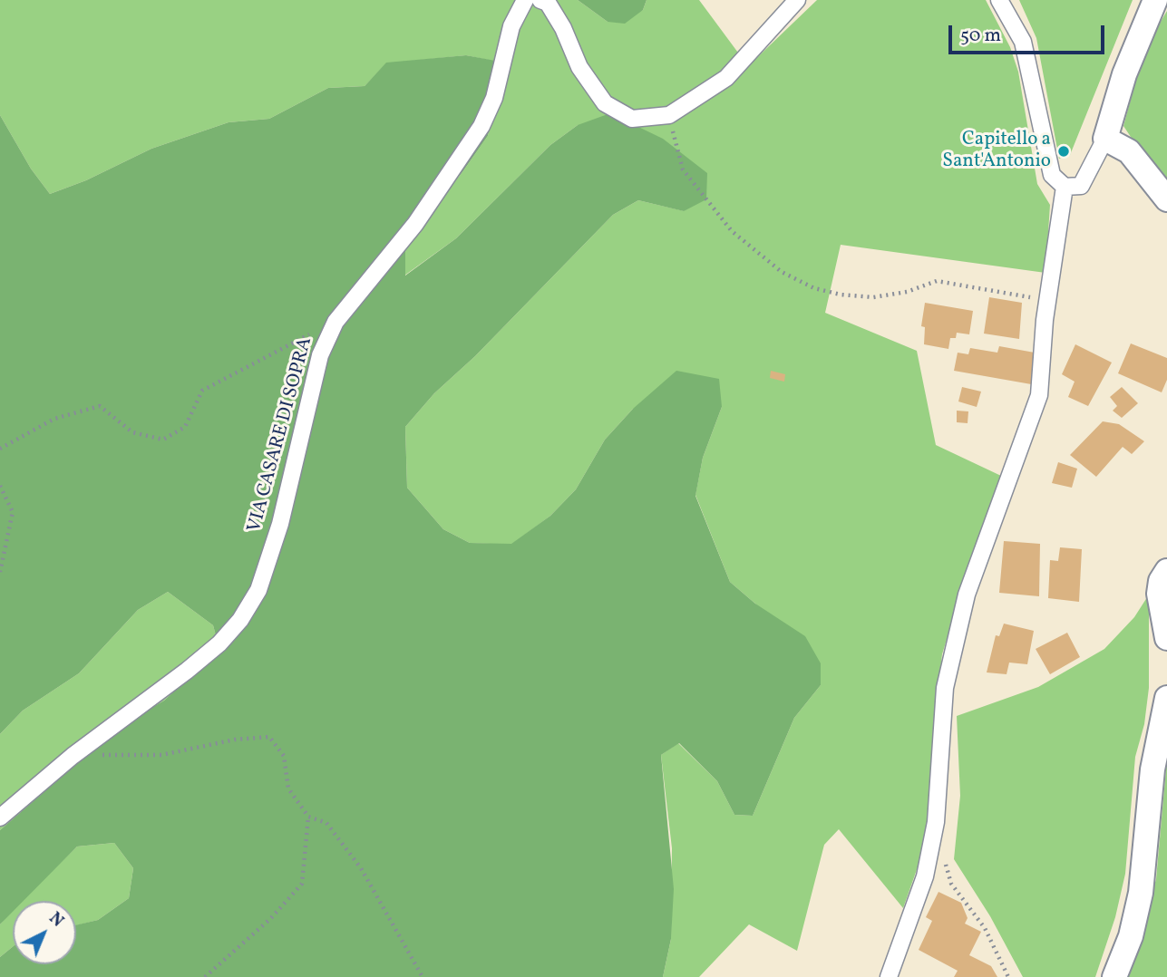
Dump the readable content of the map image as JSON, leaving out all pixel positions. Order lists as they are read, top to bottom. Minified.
{"streets":{"street":["VIA CASARE DI SOPRA"]},"places":["Capitello a Sant'Antonio"],"scale_bar":"50 m","north":"top right"}
